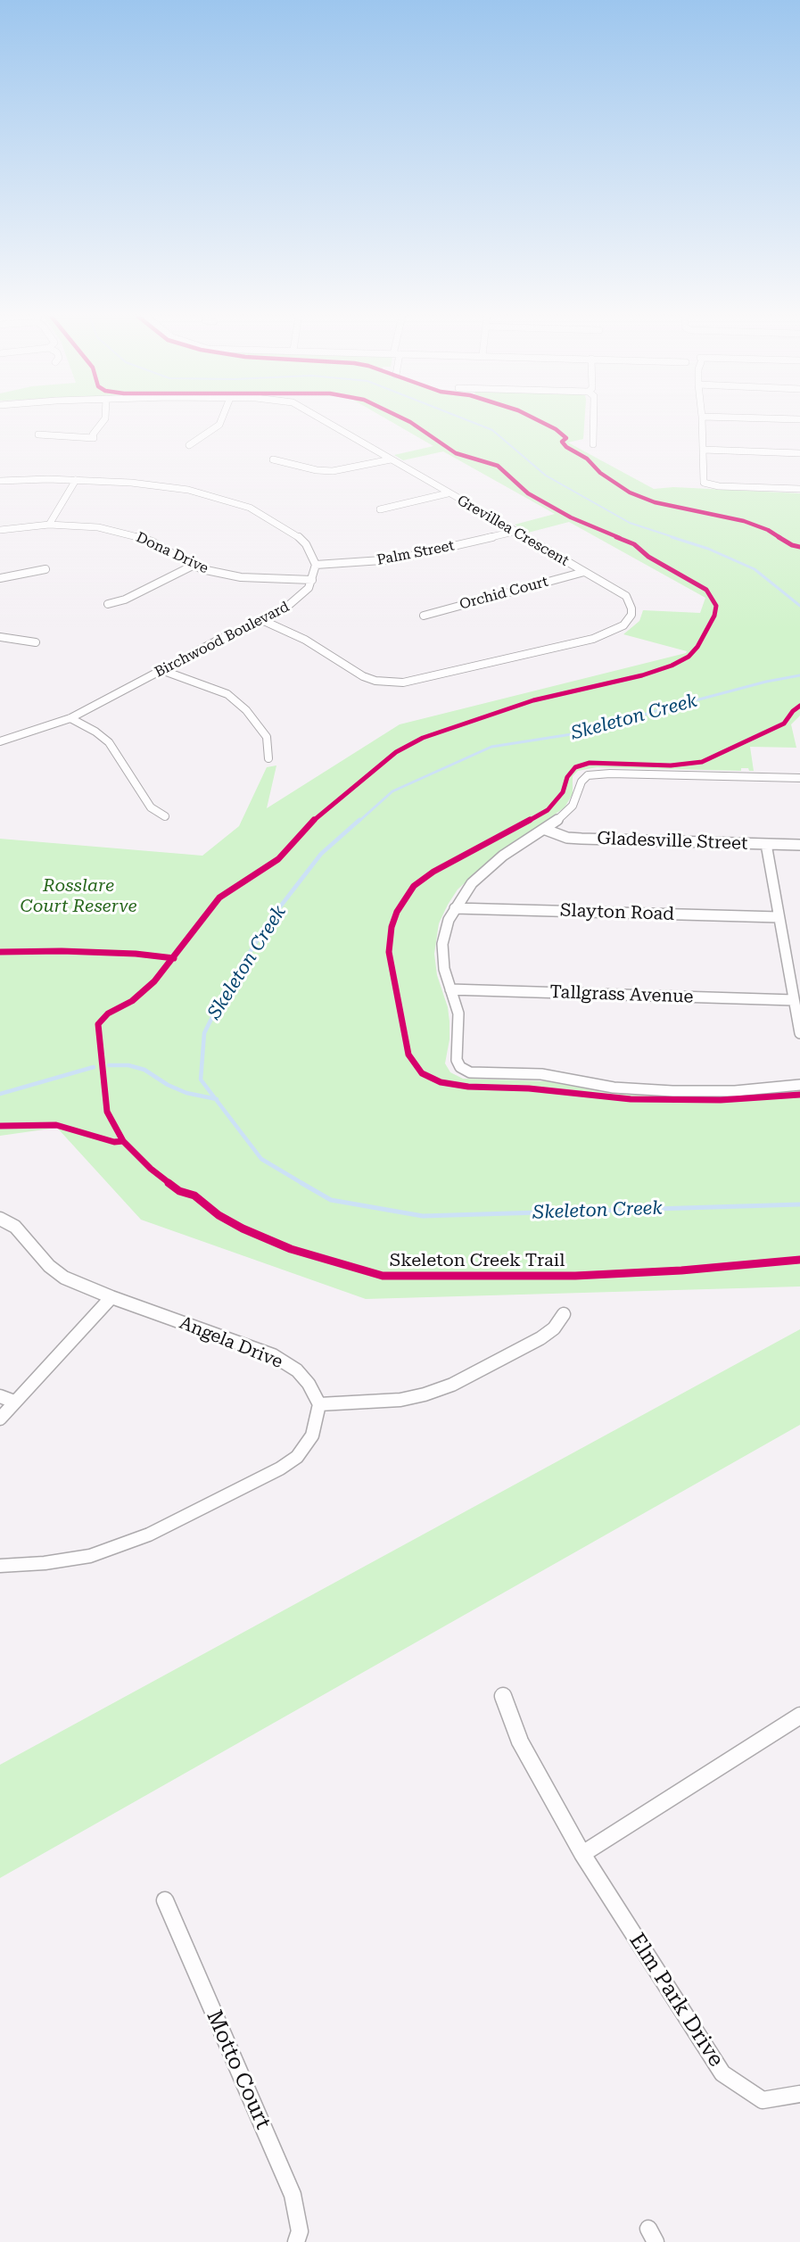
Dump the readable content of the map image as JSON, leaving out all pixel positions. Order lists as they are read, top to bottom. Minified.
{"streets":{"street":["Grevillea Crescent","Dona Drive","Palm Street","Orchid Court","Birchwood Boulevard","Gladesville Street","Slayton Road","Tallgrass Avenue","Angela Drive","Elm Park Drive","Motto Court"],"cycle path":["Skeleton Creek Trail"]},"crossings":[["Grevillea Crescent","Palm Street"],["Grevillea Crescent","Orchid Court"],["Grevillea Crescent","Birchwood Boulevard"],["Dona Drive","Birchwood Boulevard"],["Palm Street","Birchwood Boulevard"]],"water":["Skeleton Creek"],"parks":["Rosslare Court Reserve"]}
